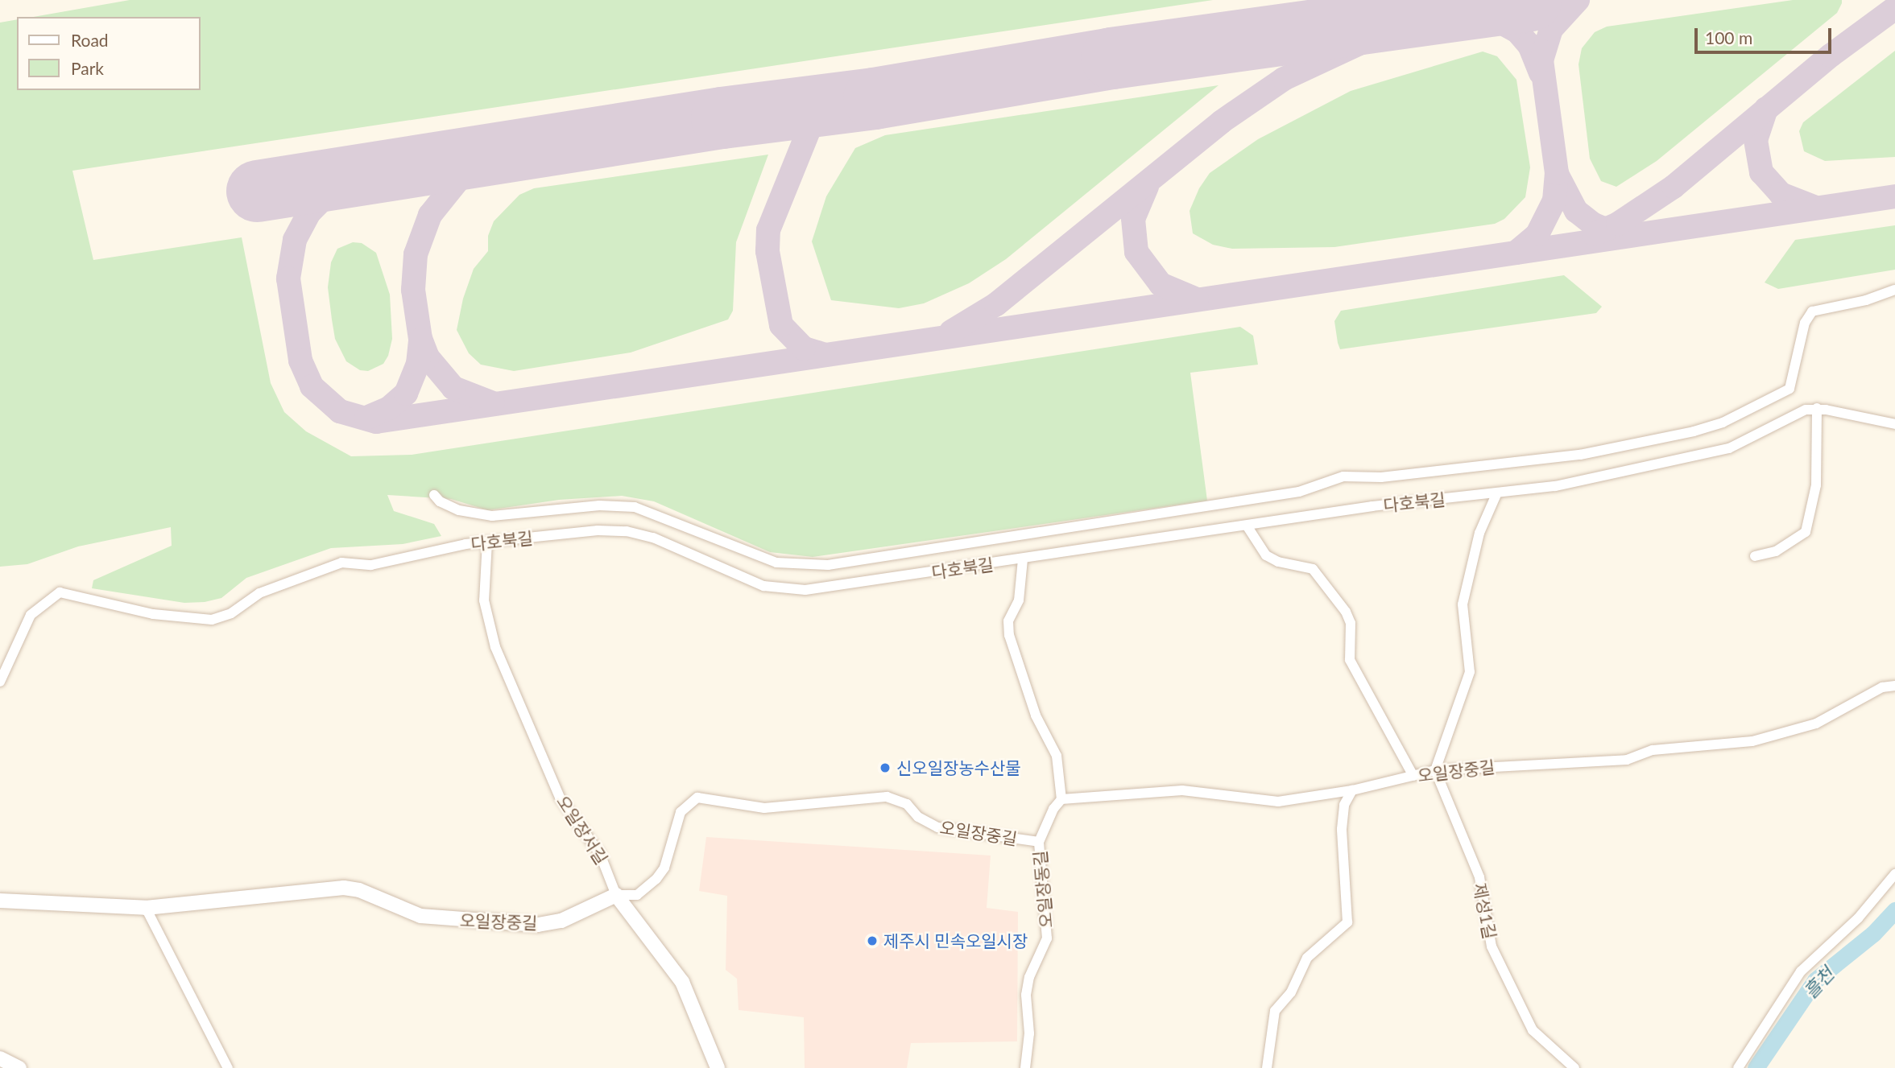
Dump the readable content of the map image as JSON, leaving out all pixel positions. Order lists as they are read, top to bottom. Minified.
{"streets":{"street":["다호북길","오일장중길","오일장서길","오일장동길","제성1길"]},"crossings":[["다호북길","오일장서길"],["오일장중길","오일장서길"],["오일장중길","오일장동길"],["오일장중길","제성1길"]],"water":["흘천"],"places":["신오일장농수산물","제주시 민속오일시장"],"legend":["Road","Park"],"scale_bar":"100 m"}
